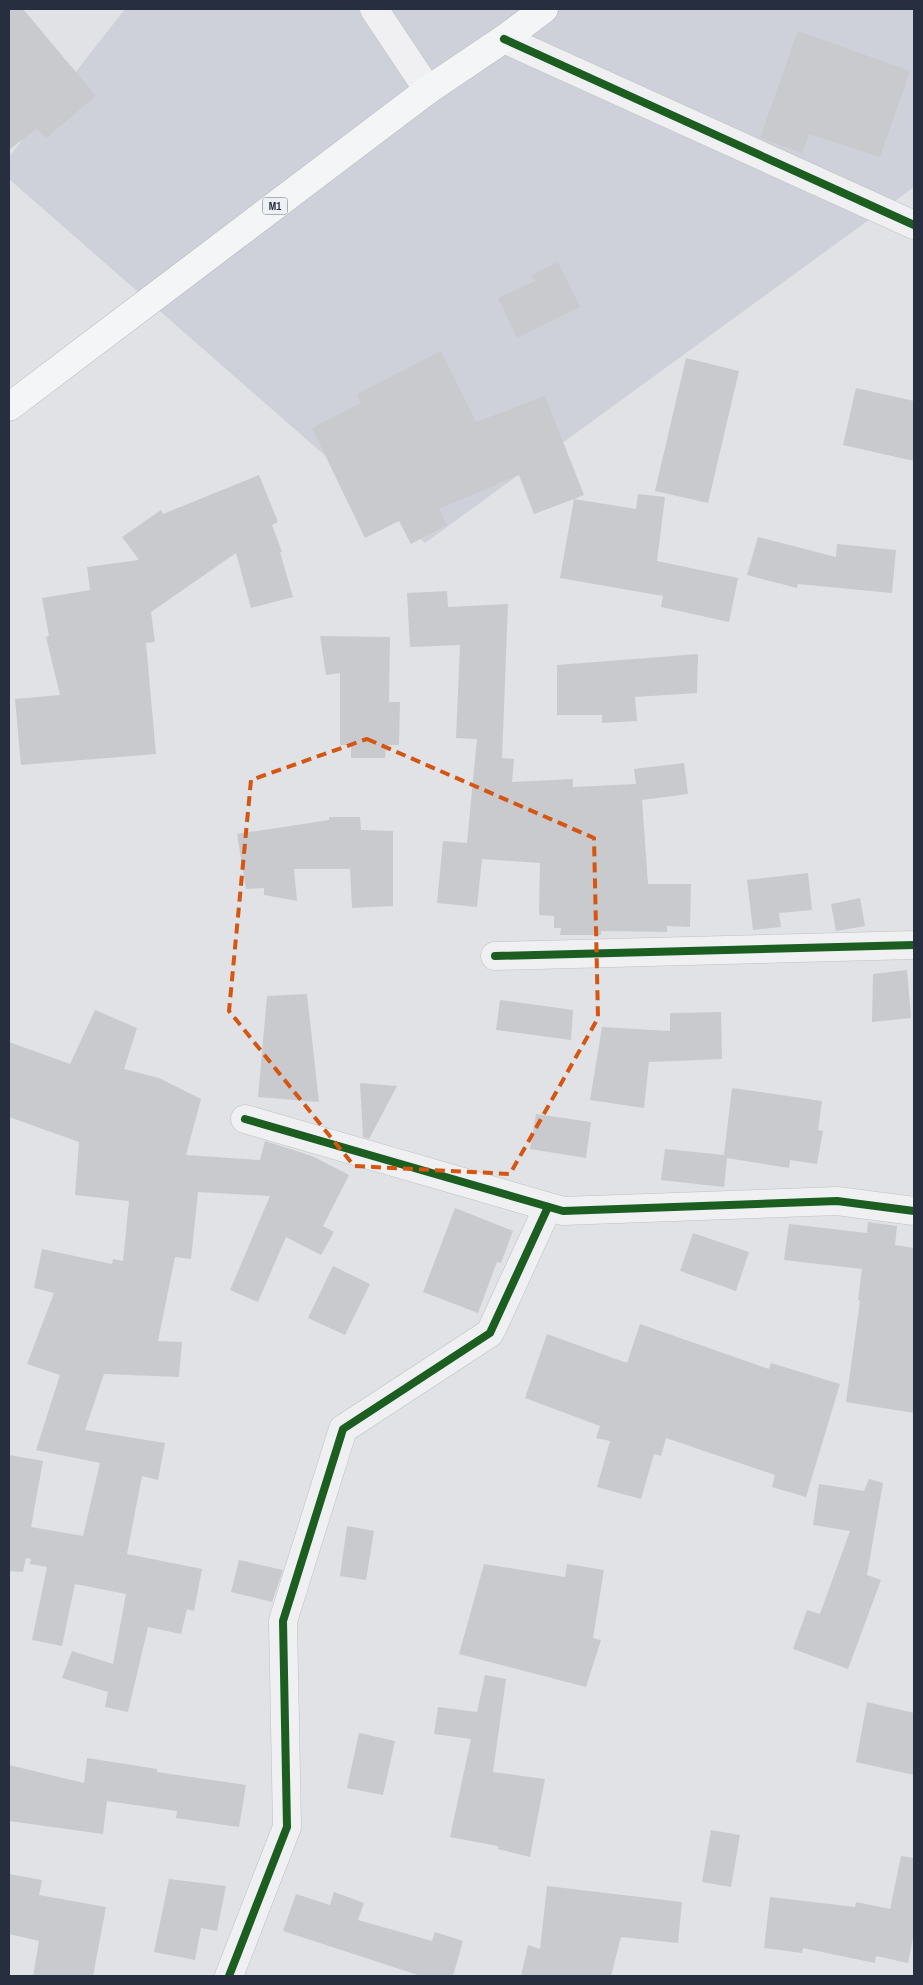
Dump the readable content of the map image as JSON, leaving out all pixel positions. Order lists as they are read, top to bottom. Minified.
{"streets":{"highway":["M1"]}}
